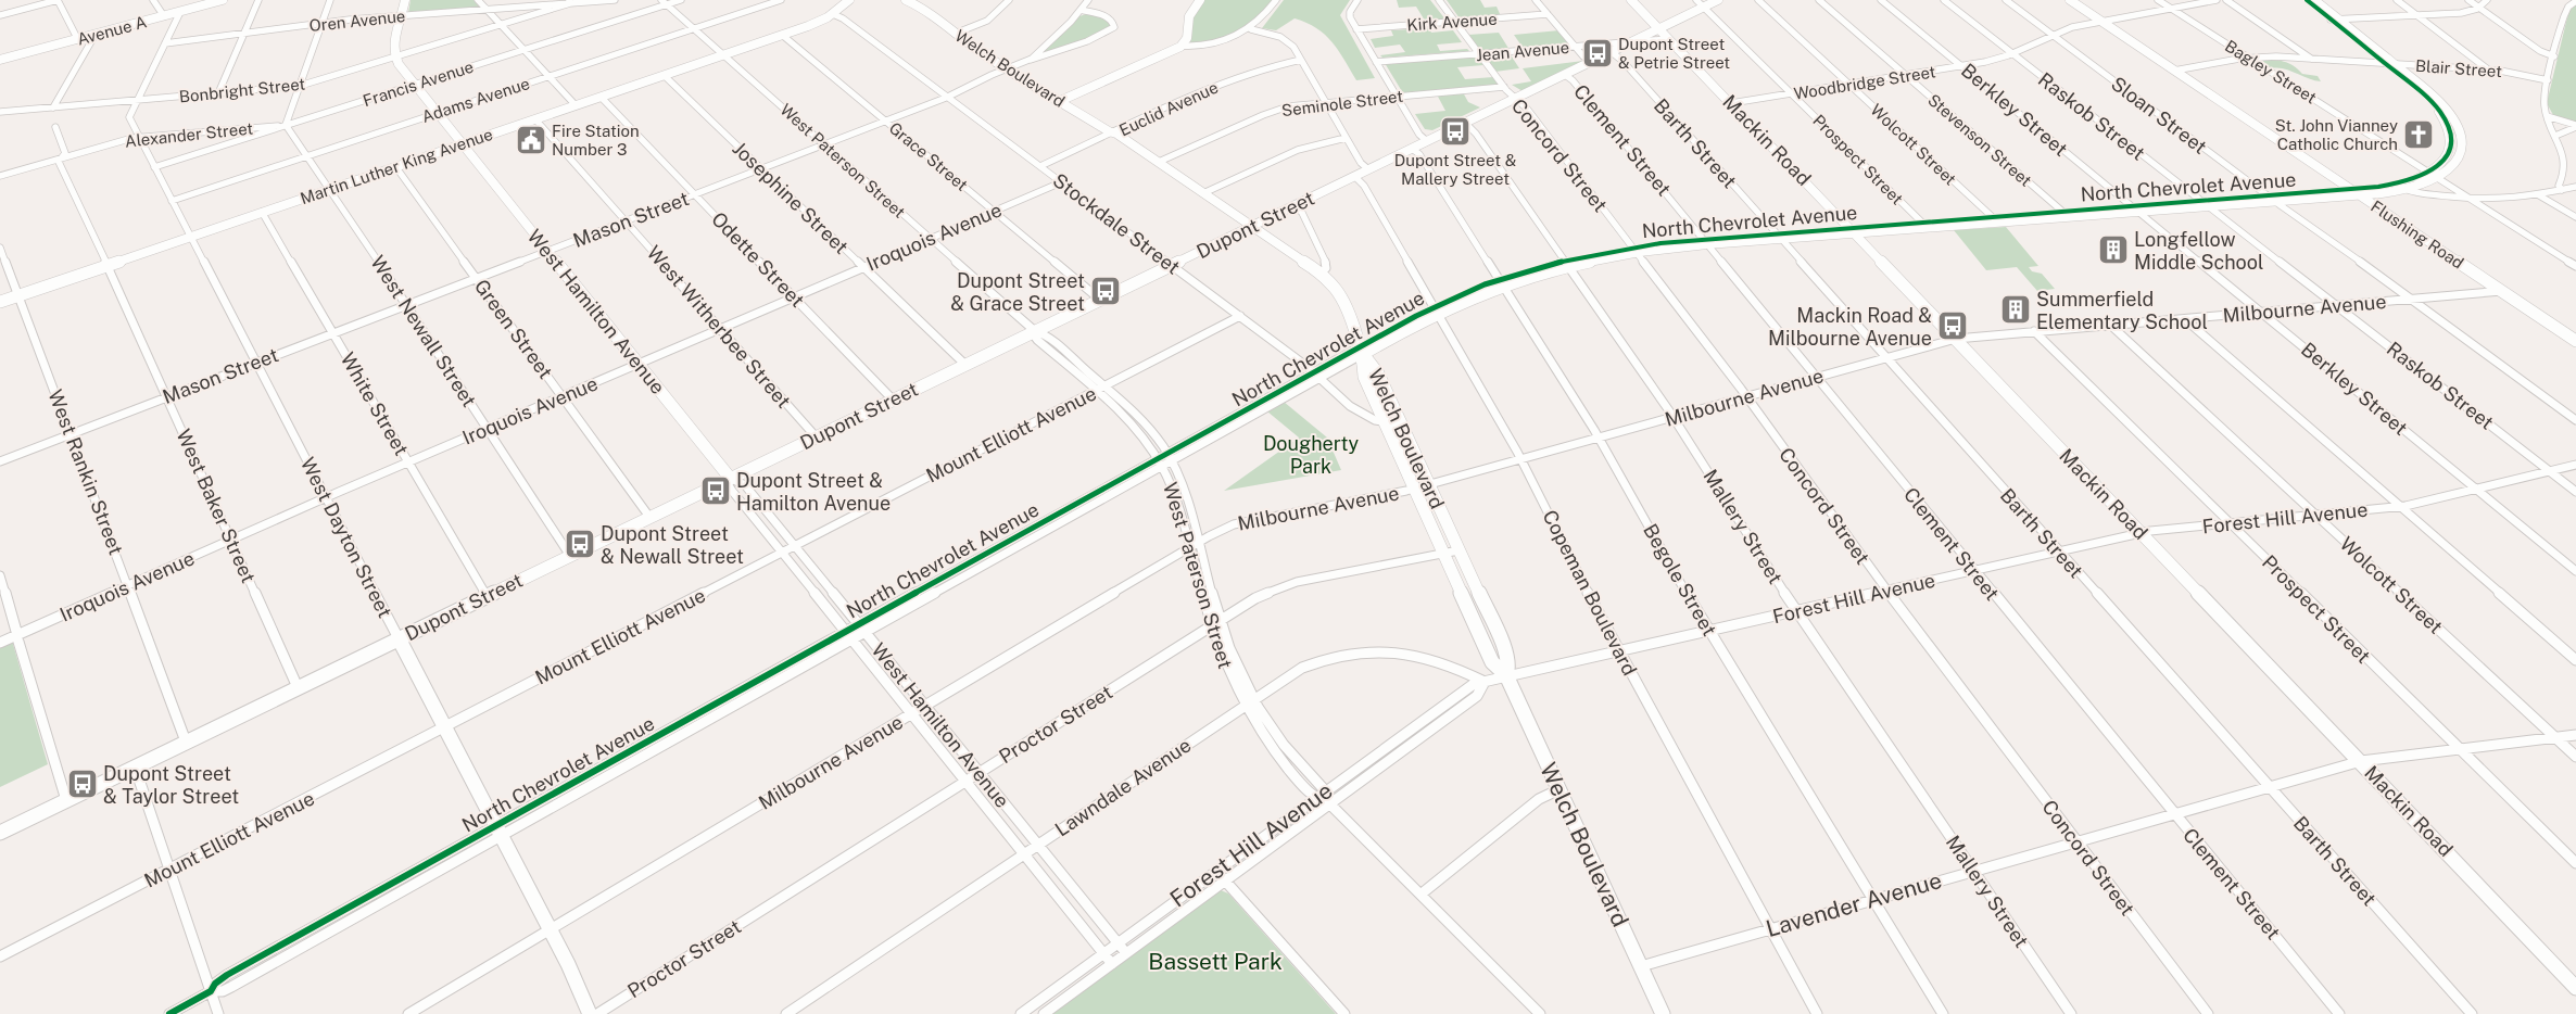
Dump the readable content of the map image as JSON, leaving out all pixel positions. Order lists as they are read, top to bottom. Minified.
{"streets":{"street":["Oren Avenue","Kirk Avenue","Avenue A","Jean Avenue","Welch Boulevard","Blair Street","Bagley Street","Woodbridge Street","Francis Avenue","Bonbright Street","Adams Avenue","Seminole Street","Euclid Avenue","Berkley Street","Sloan Street","Raskob Street","Alexander Street","Clement Street","Mackin Road","Stevenson Street","Barth Street","Wolcott Street","Concord Street","Grace Street","Prospect Street","West Paterson Street","Martin Luther King Avenue","North Chevrolet Avenue","Josephine Street","Mason Street","Stockdale Street","Dupont Street","Flushing Road","Iroquois Avenue","Odette Street","Milbourne Avenue","West Hamilton Avenue","West Witherbee Street","Green Street","West Newall Street","White Street","Mount Elliott Avenue","West Rankin Street","West Baker Street","Forest Hill Avenue","Mallery Street","West Dayton Street","Begole Street","Copeman Boulevard","Proctor Street","Lawndale Avenue","Lavender Avenue"]},"crossings":[["Oren Avenue","Bonbright Street"],["Kirk Avenue","Concord Street"],["Jean Avenue","Mackin Road"],["Jean Avenue","Concord Street"],["Jean Avenue","Dupont Street"],["Welch Boulevard","Seminole Street"],["Welch Boulevard","Euclid Avenue"],["Welch Boulevard","North Chevrolet Avenue"],["Welch Boulevard","Mason Street"],["Welch Boulevard","Stockdale Street"],["Welch Boulevard","Dupont Street"],["Welch Boulevard","Milbourne Avenue"],["Welch Boulevard","Forest Hill Avenue"],["Welch Boulevard","Proctor Street"],["Welch Boulevard","Lavender Avenue"],["Blair Street","Bagley Street"],["Blair Street","North Chevrolet Avenue"],["Blair Street","Flushing Road"],["Bagley Street","Woodbridge Street"],["Bagley Street","North Chevrolet Avenue"],["Woodbridge Street","Berkley Street"],["Woodbridge Street","Sloan Street"],["Woodbridge Street","Raskob Street"],["Woodbridge Street","Mackin Road"],["Woodbridge Street","Stevenson Street"],["Woodbridge Street","Wolcott Street"],["Woodbridge Street","Prospect Street"],["Woodbridge Street","Flushing Road"],["Francis Avenue","Alexander Street"],["Francis Avenue","West Paterson Street"],["Francis Avenue","West Hamilton Avenue"],["Francis Avenue","West Newall Street"],["Francis Avenue","West Dayton Street"],["Bonbright Street","West Hamilton Avenue"],["Bonbright Street","West Dayton Street"],["Adams Avenue","West Paterson Street"],["Adams Avenue","West Hamilton Avenue"],["Adams Avenue","West Newall Street"],["Adams Avenue","West Dayton Street"],["Seminole Street","Concord Street"],["Euclid Avenue","Stockdale Street"],["Berkley Street","North Chevrolet Avenue"],["Berkley Street","Milbourne Avenue"],["Berkley Street","Forest Hill Avenue"],["Sloan Street","North Chevrolet Avenue"],["Sloan Street","Milbourne Avenue"],["Raskob Street","North Chevrolet Avenue"],["Raskob Street","Milbourne Avenue"],["Raskob Street","Forest Hill Avenue"],["Alexander Street","West Newall Street"],["Alexander Street","West Baker Street"],["Alexander Street","West Dayton Street"],["Clement Street","North Chevrolet Avenue"],["Clement Street","Dupont Street"],["Clement Street","Milbourne Avenue"],["Clement Street","Forest Hill Avenue"],["Clement Street","Lavender Avenue"],["Mackin Road","North Chevrolet Avenue"],["Mackin Road","Dupont Street"],["Mackin Road","Milbourne Avenue"],["Mackin Road","Forest Hill Avenue"],["Mackin Road","Lavender Avenue"],["Stevenson Street","North Chevrolet Avenue"],["Barth Street","North Chevrolet Avenue"],["Barth Street","Dupont Street"],["Barth Street","Milbourne Avenue"],["Barth Street","Forest Hill Avenue"],["Barth Street","Lavender Avenue"],["Wolcott Street","North Chevrolet Avenue"],["Wolcott Street","Milbourne Avenue"],["Wolcott Street","Forest Hill Avenue"],["Wolcott Street","Lavender Avenue"],["Concord Street","North Chevrolet Avenue"],["Concord Street","Dupont Street"],["Concord Street","Milbourne Avenue"],["Concord Street","Forest Hill Avenue"],["Concord Street","Lavender Avenue"],["Grace Street","Martin Luther King Avenue"],["Grace Street","Mason Street"],["Grace Street","Dupont Street"],["Grace Street","Iroquois Avenue"],["Prospect Street","North Chevrolet Avenue"],["Prospect Street","Dupont Street"],["Prospect Street","Milbourne Avenue"],["Prospect Street","Forest Hill Avenue"],["Prospect Street","Lavender Avenue"],["West Paterson Street","Martin Luther King Avenue"],["West Paterson Street","North Chevrolet Avenue"],["West Paterson Street","Mason Street"],["West Paterson Street","Dupont Street"],["West Paterson Street","Iroquois Avenue"],["West Paterson Street","Milbourne Avenue"],["West Paterson Street","Mount Elliott Avenue"],["West Paterson Street","Forest Hill Avenue"],["West Paterson Street","Proctor Street"],["West Paterson Street","Lawndale Avenue"],["Martin Luther King Avenue","Josephine Street"],["Martin Luther King Avenue","Stockdale Street"],["Martin Luther King Avenue","Odette Street"],["Martin Luther King Avenue","West Hamilton Avenue"],["Martin Luther King Avenue","West Witherbee Street"],["Martin Luther King Avenue","Green Street"],["Martin Luther King Avenue","West Newall Street"],["Martin Luther King Avenue","White Street"],["Martin Luther King Avenue","West Rankin Street"],["Martin Luther King Avenue","West Baker Street"],["Martin Luther King Avenue","West Dayton Street"],["North Chevrolet Avenue","Stockdale Street"],["North Chevrolet Avenue","Flushing Road"],["North Chevrolet Avenue","West Hamilton Avenue"],["North Chevrolet Avenue","Mallery Street"],["North Chevrolet Avenue","West Dayton Street"],["North Chevrolet Avenue","Begole Street"],["North Chevrolet Avenue","Copeman Boulevard"],["Josephine Street","Mason Street"],["Josephine Street","Dupont Street"],["Josephine Street","Iroquois Avenue"],["Mason Street","Stockdale Street"],["Mason Street","Odette Street"],["Mason Street","West Hamilton Avenue"],["Mason Street","West Witherbee Street"],["Mason Street","Green Street"],["Mason Street","West Newall Street"],["Mason Street","White Street"],["Mason Street","West Rankin Street"],["Mason Street","West Baker Street"],["Mason Street","West Dayton Street"],["Stockdale Street","Dupont Street"],["Stockdale Street","Iroquois Avenue"],["Stockdale Street","Mount Elliott Avenue"],["Dupont Street","Odette Street"],["Dupont Street","West Hamilton Avenue"],["Dupont Street","West Witherbee Street"],["Dupont Street","Green Street"],["Dupont Street","West Newall Street"],["Dupont Street","White Street"],["Dupont Street","West Rankin Street"],["Dupont Street","West Baker Street"],["Dupont Street","Mallery Street"],["Dupont Street","West Dayton Street"],["Dupont Street","Begole Street"],["Dupont Street","Copeman Boulevard"],["Flushing Road","Milbourne Avenue"],["Iroquois Avenue","Odette Street"],["Iroquois Avenue","West Hamilton Avenue"],["Iroquois Avenue","West Witherbee Street"],["Iroquois Avenue","Green Street"],["Iroquois Avenue","West Newall Street"],["Iroquois Avenue","White Street"],["Iroquois Avenue","West Rankin Street"],["Iroquois Avenue","West Baker Street"],["Iroquois Avenue","West Dayton Street"],["Milbourne Avenue","West Hamilton Avenue"],["Milbourne Avenue","Mallery Street"],["Milbourne Avenue","West Dayton Street"],["Milbourne Avenue","Begole Street"],["Milbourne Avenue","Copeman Boulevard"],["West Hamilton Avenue","Mount Elliott Avenue"],["West Hamilton Avenue","Forest Hill Avenue"],["West Hamilton Avenue","Proctor Street"],["West Hamilton Avenue","Lawndale Avenue"],["Mount Elliott Avenue","West Dayton Street"],["Forest Hill Avenue","Mallery Street"],["Forest Hill Avenue","Begole Street"],["Forest Hill Avenue","Copeman Boulevard"],["Forest Hill Avenue","Lawndale Avenue"],["Mallery Street","Lavender Avenue"],["Begole Street","Lavender Avenue"],["Copeman Boulevard","Lavender Avenue"]],"parks":["Dougherty Park","Bassett Park"],"places":{"bus stop":["Dupont Street & Petrie Street","Dupont Street & Mallery Street","Dupont Street & Grace Street","Mackin Road & Milbourne Avenue","Dupont Street & Hamilton Avenue","Dupont Street & Newall Street","Dupont Street & Taylor Street"],"church":["St. John Vianney Catholic Church"],"public building":["Fire Station Number 3"],"building":["Longfellow Middle School","Summerfield Elementary School"]}}
